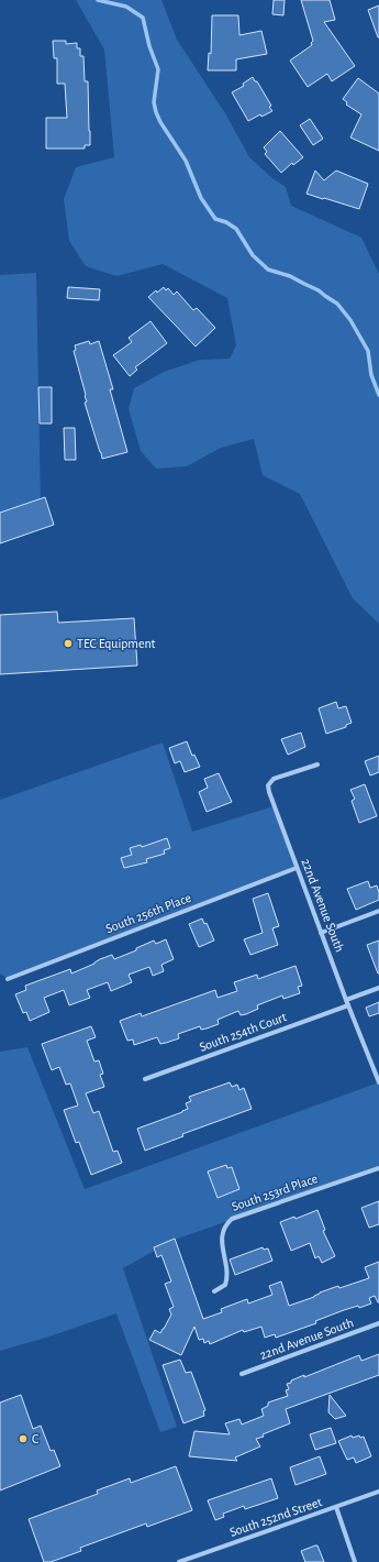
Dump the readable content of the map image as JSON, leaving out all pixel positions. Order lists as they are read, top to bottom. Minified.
{"streets":{"street":["22nd Avenue South","South 256th Place","South 254th Court","South 253rd Place","South 252nd Street"]},"crossings":[["22nd Avenue South","South 256th Place"],["22nd Avenue South","South 254th Court"]],"places":["TEC Equipment","C"]}
